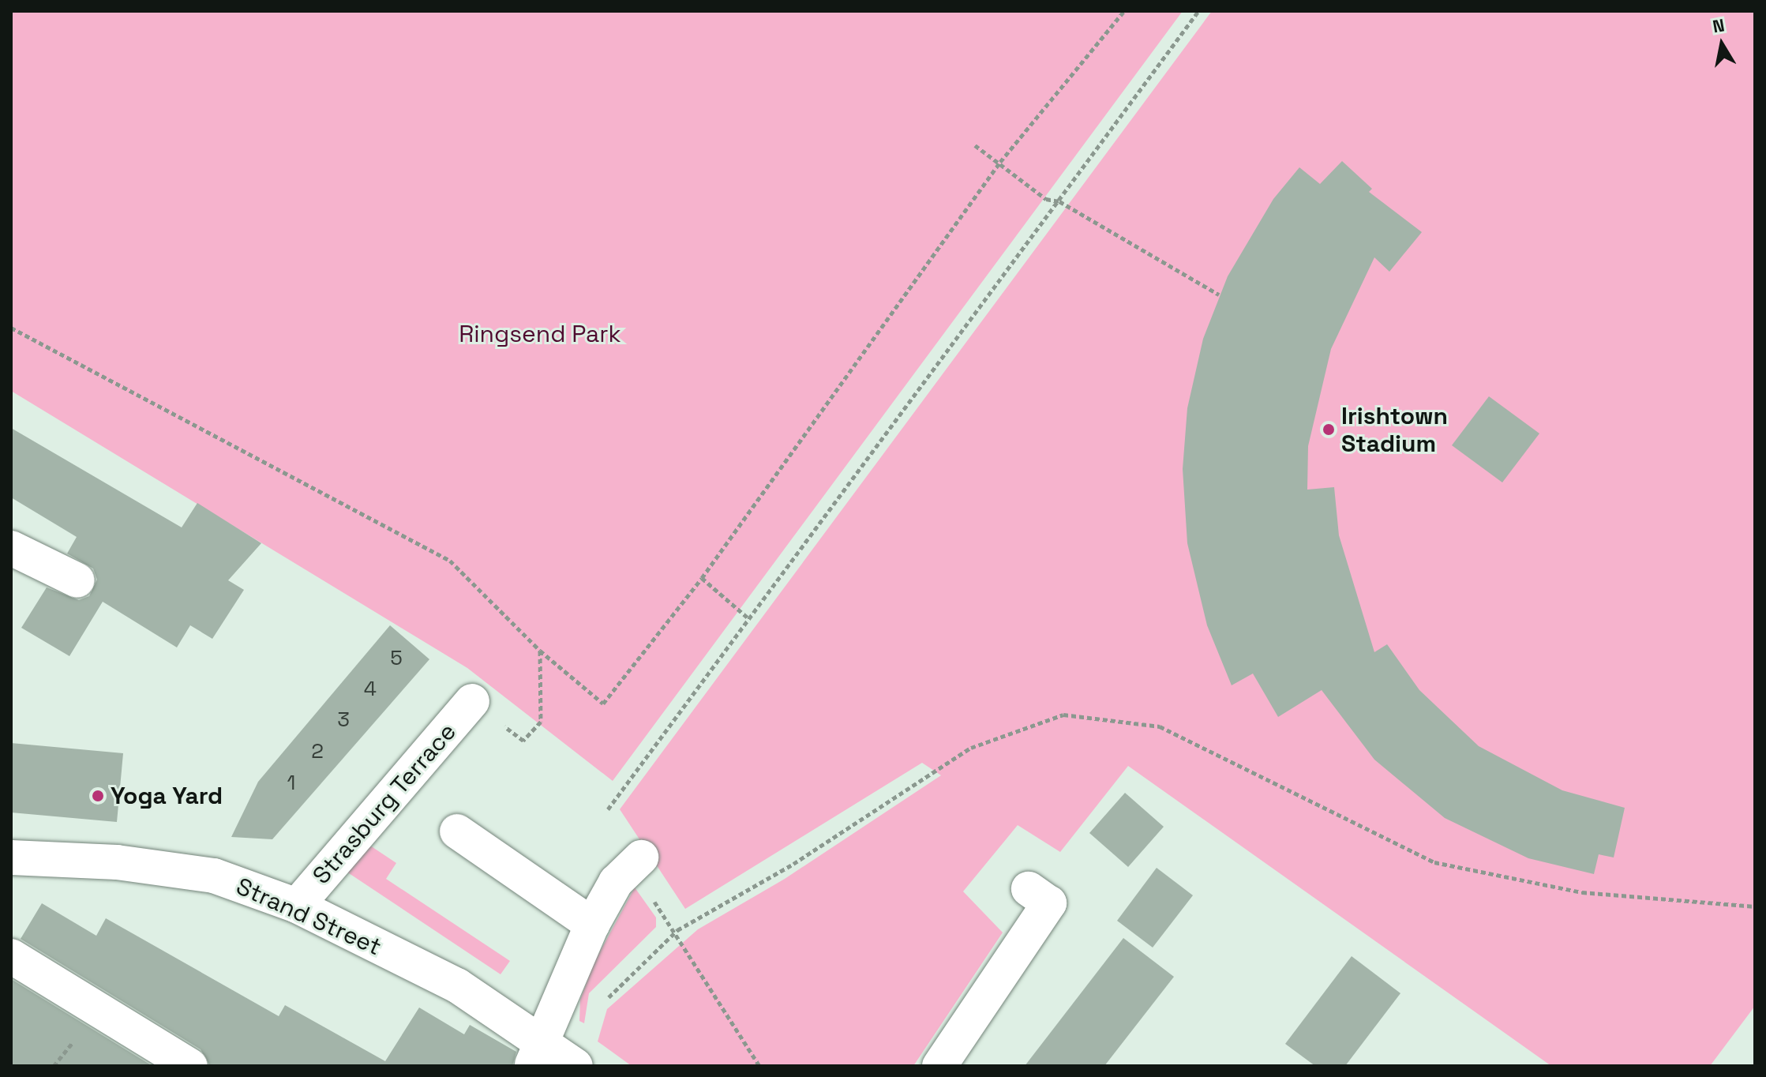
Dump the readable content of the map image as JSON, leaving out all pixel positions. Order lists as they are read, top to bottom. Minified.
{"streets":{"street":["Strasburg Terrace","Strand Street"]},"crossings":[["Strasburg Terrace","Strand Street"]],"parks":["Ringsend Park"],"places":["Irishtown Stadium","Yoga Yard"],"house_numbers":["5","4","3","2","1"],"north":"top"}
